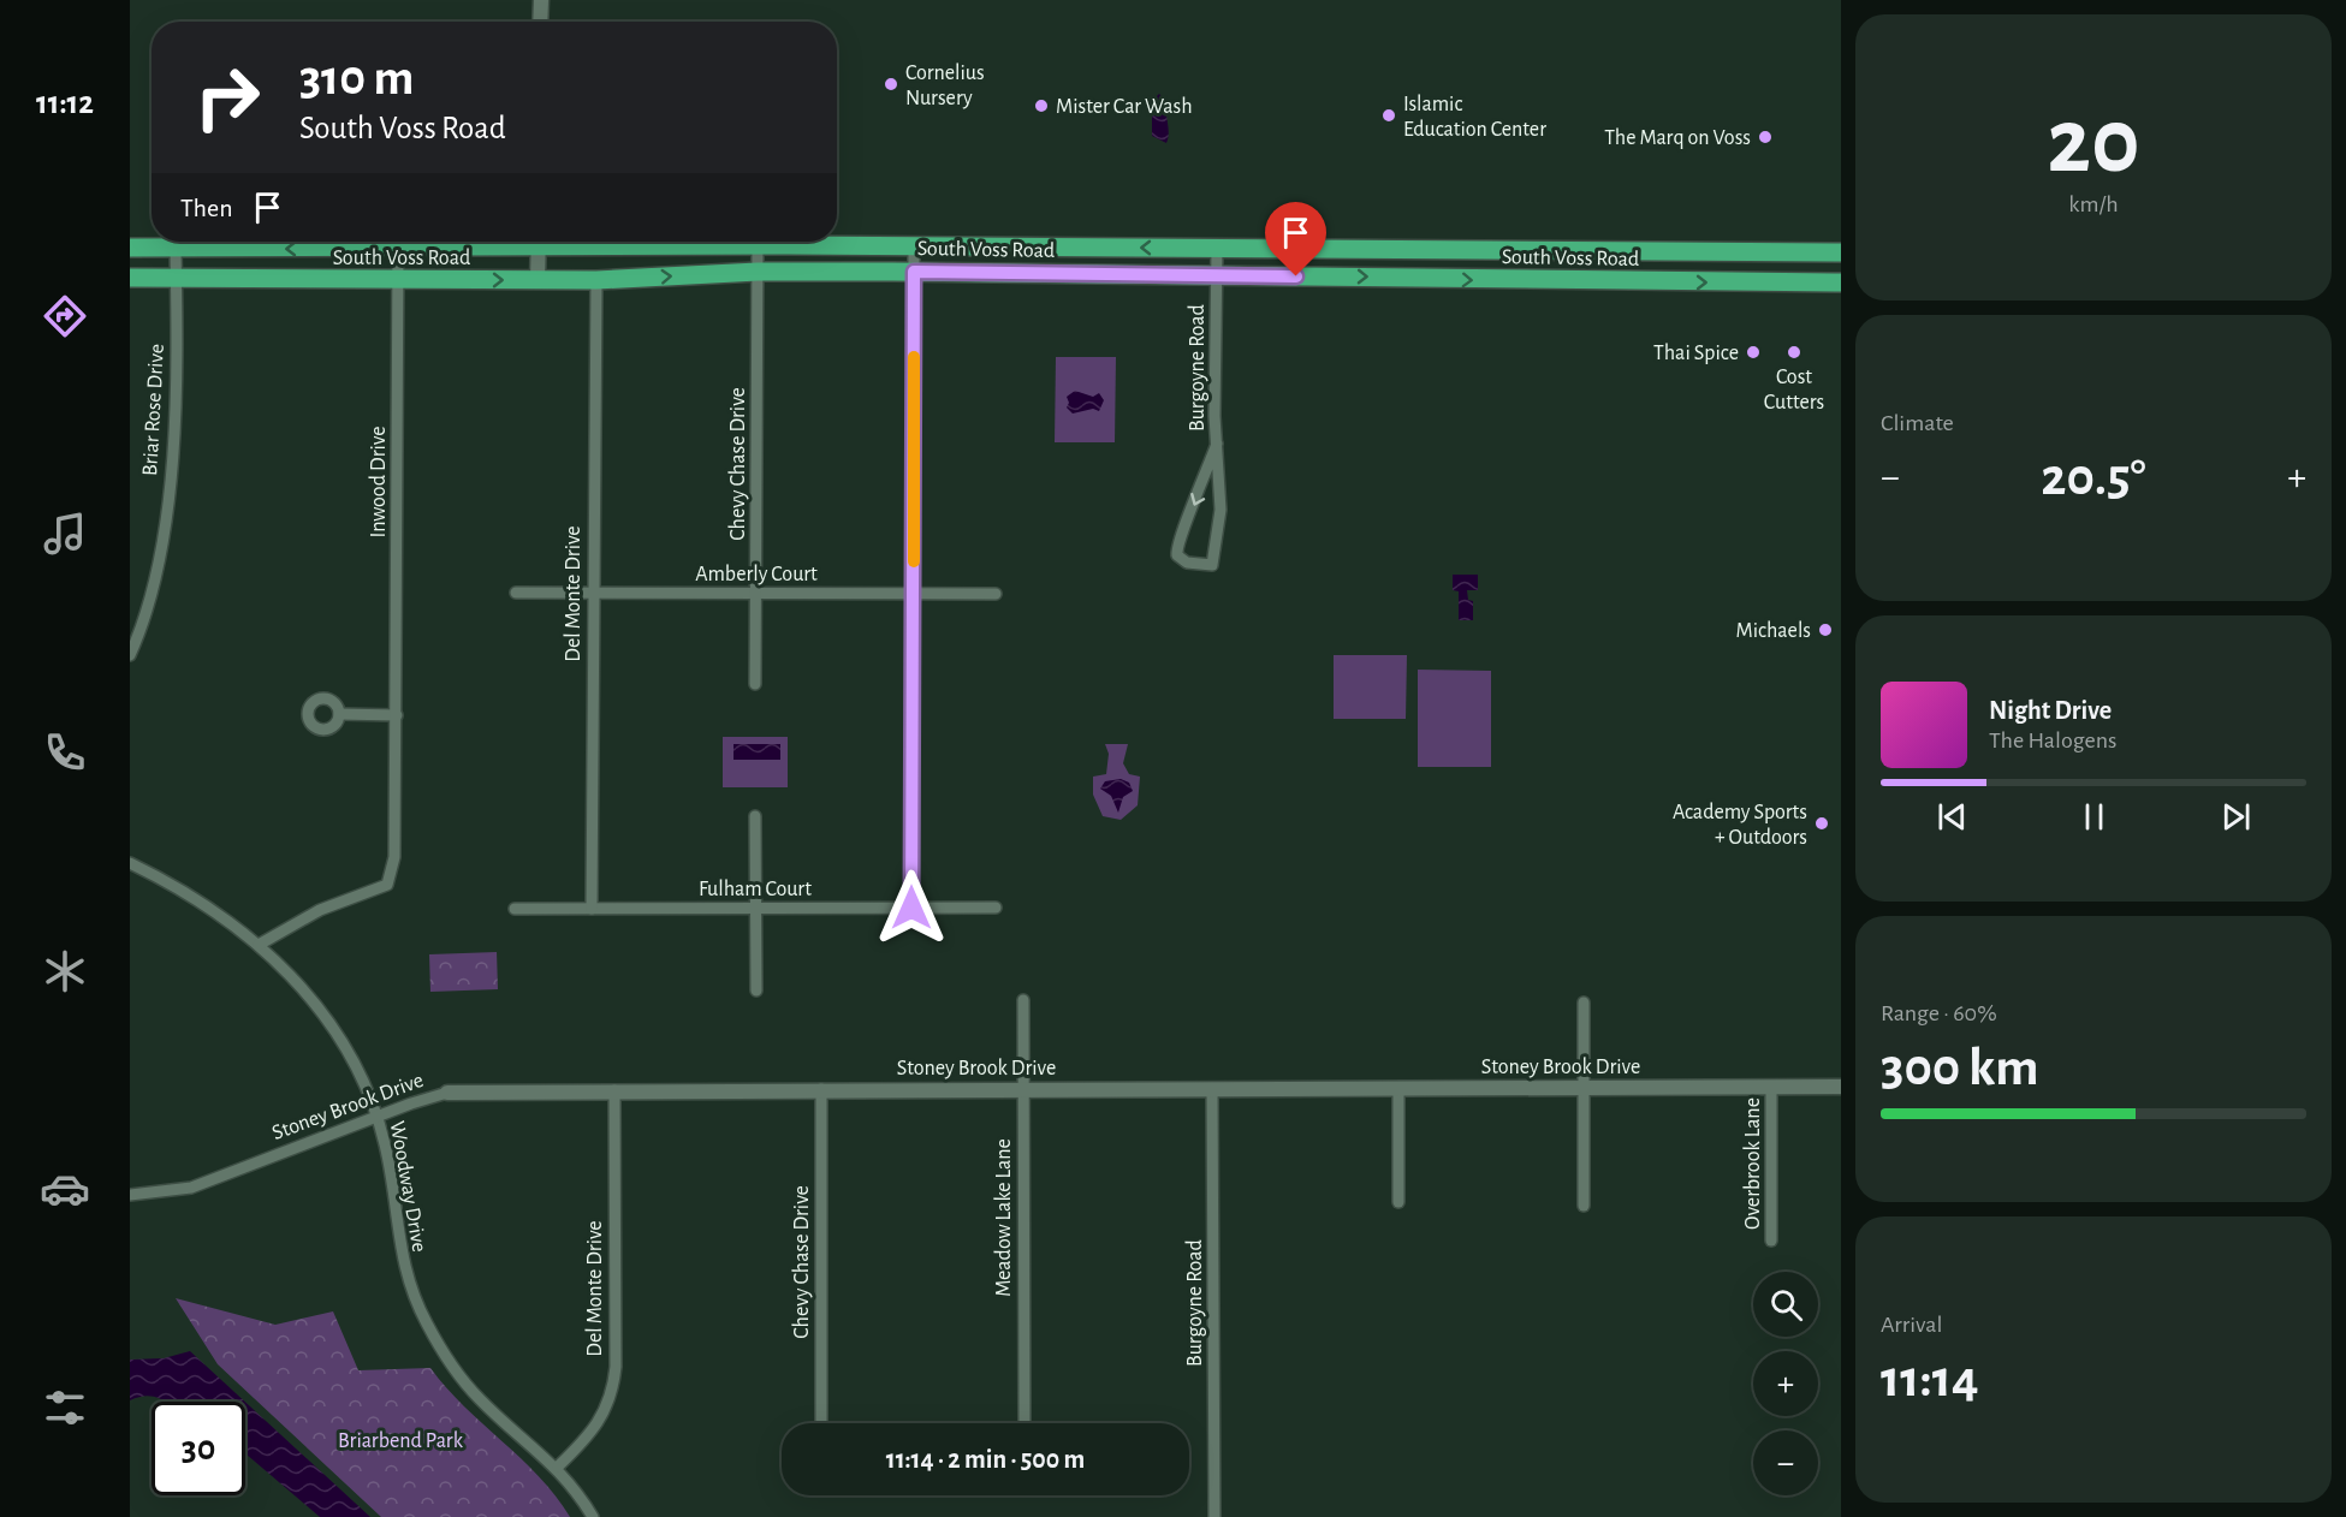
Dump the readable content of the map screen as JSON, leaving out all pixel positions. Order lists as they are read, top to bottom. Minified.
{"streets":{"main road":["South Voss Road"],"street":["Burgoyne Road","Briar Rose Drive","Chevy Chase Drive","Inwood Drive","Amberly Court","Del Monte Drive","Fulham Court","Stoney Brook Drive","Overbrook Lane","Woodway Drive","Meadow Lake Lane"]},"crossings":[["South Voss Road","Burgoyne Road"],["South Voss Road","Briar Rose Drive"],["South Voss Road","Chevy Chase Drive"],["South Voss Road","Inwood Drive"],["South Voss Road","Del Monte Drive"],["Burgoyne Road","Stoney Brook Drive"],["Chevy Chase Drive","Amberly Court"],["Chevy Chase Drive","Stoney Brook Drive"],["Inwood Drive","Woodway Drive"],["Amberly Court","Del Monte Drive"],["Del Monte Drive","Fulham Court"],["Del Monte Drive","Stoney Brook Drive"],["Del Monte Drive","Woodway Drive"],["Stoney Brook Drive","Overbrook Lane"],["Stoney Brook Drive","Woodway Drive"],["Stoney Brook Drive","Meadow Lake Lane"]],"parks":["Briarbend Park"],"places":["Cornelius Nursery","Mister Car Wash","Islamic Education Center","The Marq on Voss","Thai Spice","Cost Cutters","Michaels","Academy Sports + Outdoors"],"page":{"tabs":"11:12","tile":[["20","km/h"],"Climate",["Range · 60%","300 km"],["Arrival","11:14"]],"turn":["310 m","South Voss Road"],"then":"Then","heat":["−","20.5°","+"],"song":["Night Drive","The Halogens"],"map_buttons":["+","−"],"limit":"30","trip":"11:14 · 2 min · 500 m"}}
